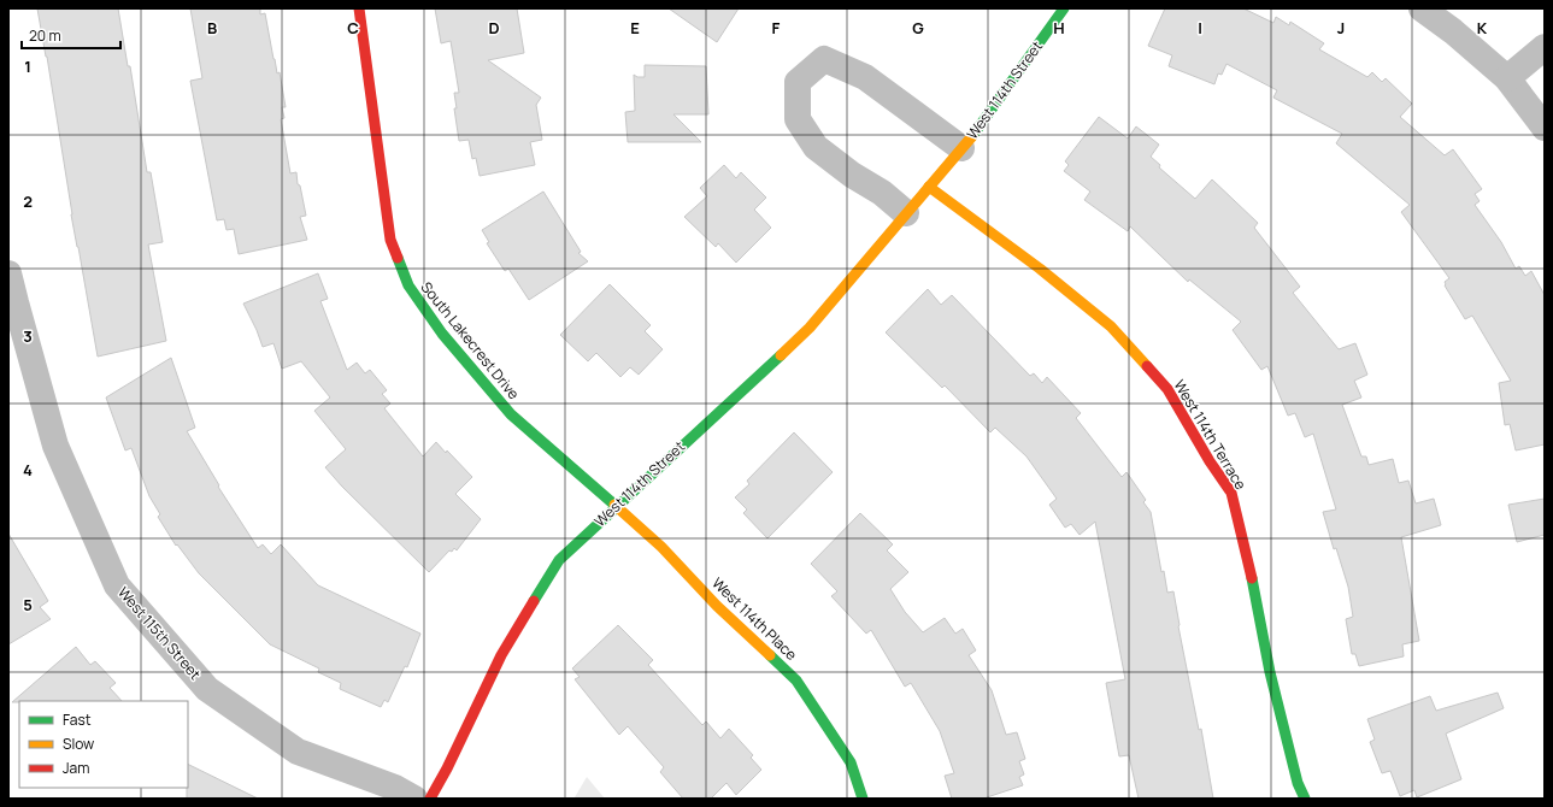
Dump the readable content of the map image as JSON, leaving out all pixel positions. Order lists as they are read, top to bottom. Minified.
{"streets":{"street":["West 114th Street","South Lakecrest Drive","West 114th Terrace","West 114th Place","West 115th Street"]},"crossings":[["West 114th Street","West 114th Terrace"],["West 114th Street","West 114th Place"],["South Lakecrest Drive","West 114th Place"]],"legend":["Fast","Slow","Jam"],"scale_bar":"20 m","grid":{"columns":["B","C","D","E","F","G","H","I","J","K"],"rows":["1","2","3","4","5"]}}
